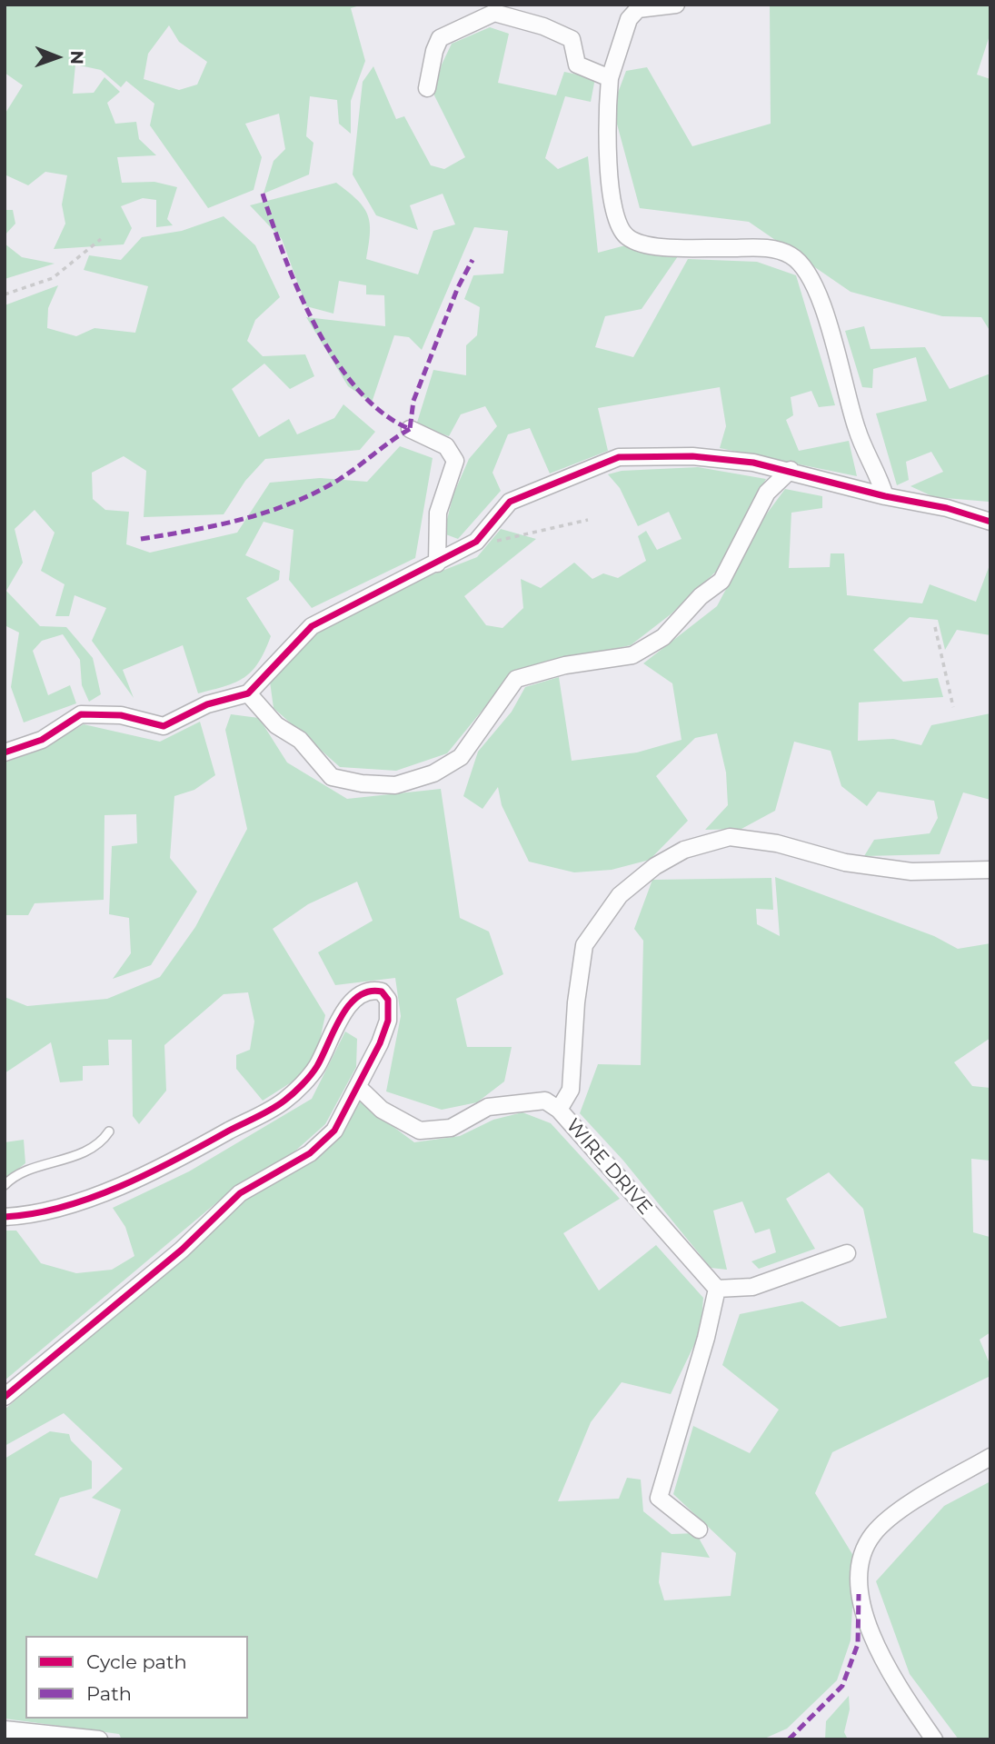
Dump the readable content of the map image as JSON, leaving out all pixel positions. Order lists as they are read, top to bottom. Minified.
{"streets":{"street":["WIRE DRIVE"]},"legend":["Cycle path","Path"],"north":"right"}
